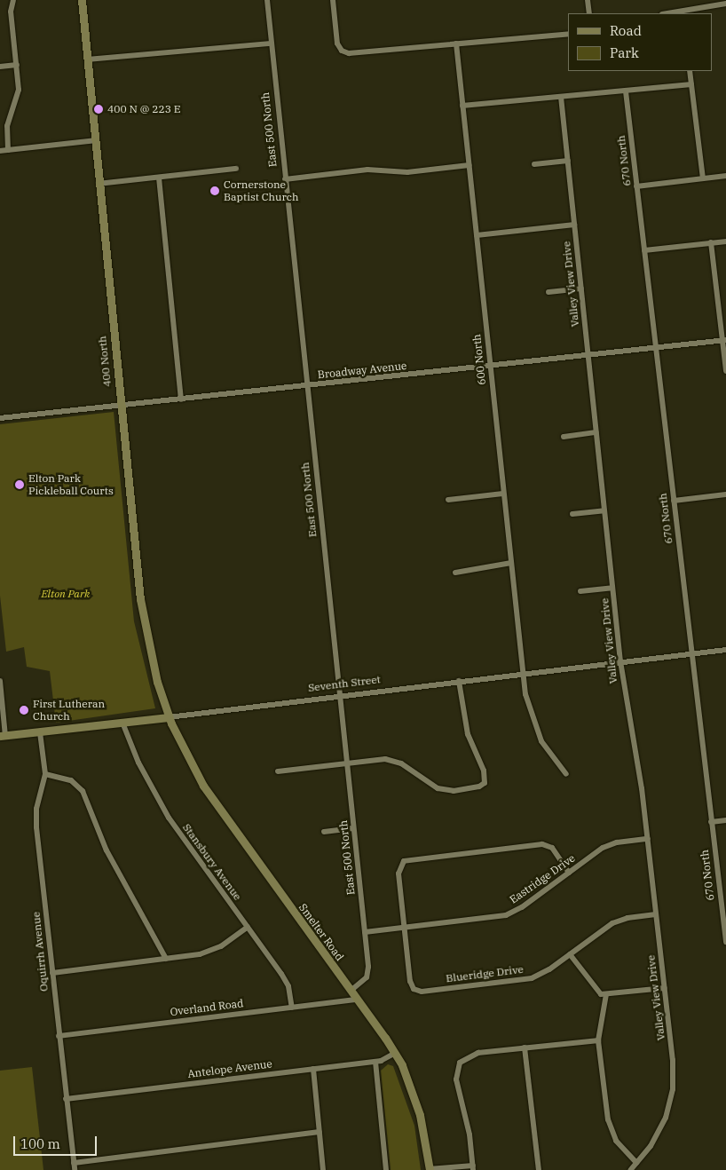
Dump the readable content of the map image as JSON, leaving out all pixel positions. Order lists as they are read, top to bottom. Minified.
{"streets":{"street":["East 500 North","670 North","Valley View Drive","600 North","400 North","Broadway Avenue","Seventh Street","Stansbury Avenue","Eastridge Drive","Smelter Road","Oquirrh Avenue","Blueridge Drive","Overland Road","Antelope Avenue"]},"crossings":[["East 500 North","Broadway Avenue"],["East 500 North","Seventh Street"],["East 500 North","Eastridge Drive"],["East 500 North","Smelter Road"],["670 North","Broadway Avenue"],["670 North","Seventh Street"],["Valley View Drive","Broadway Avenue"],["Valley View Drive","Seventh Street"],["Valley View Drive","Eastridge Drive"],["Valley View Drive","Blueridge Drive"],["600 North","Broadway Avenue"],["600 North","Seventh Street"],["400 North","Broadway Avenue"],["400 North","Seventh Street"],["400 North","Smelter Road"],["Seventh Street","Stansbury Avenue"],["Seventh Street","Smelter Road"],["Seventh Street","Oquirrh Avenue"],["Stansbury Avenue","Overland Road"],["Eastridge Drive","Blueridge Drive"],["Smelter Road","Overland Road"],["Smelter Road","Antelope Avenue"],["Oquirrh Avenue","Overland Road"],["Oquirrh Avenue","Antelope Avenue"]],"parks":["Elton Park"],"places":["400 N @ 223 E","Cornerstone Baptist Church","Elton Park Pickleball Courts","First Lutheran Church"],"legend":["Road","Park"],"scale_bar":"100 m"}
